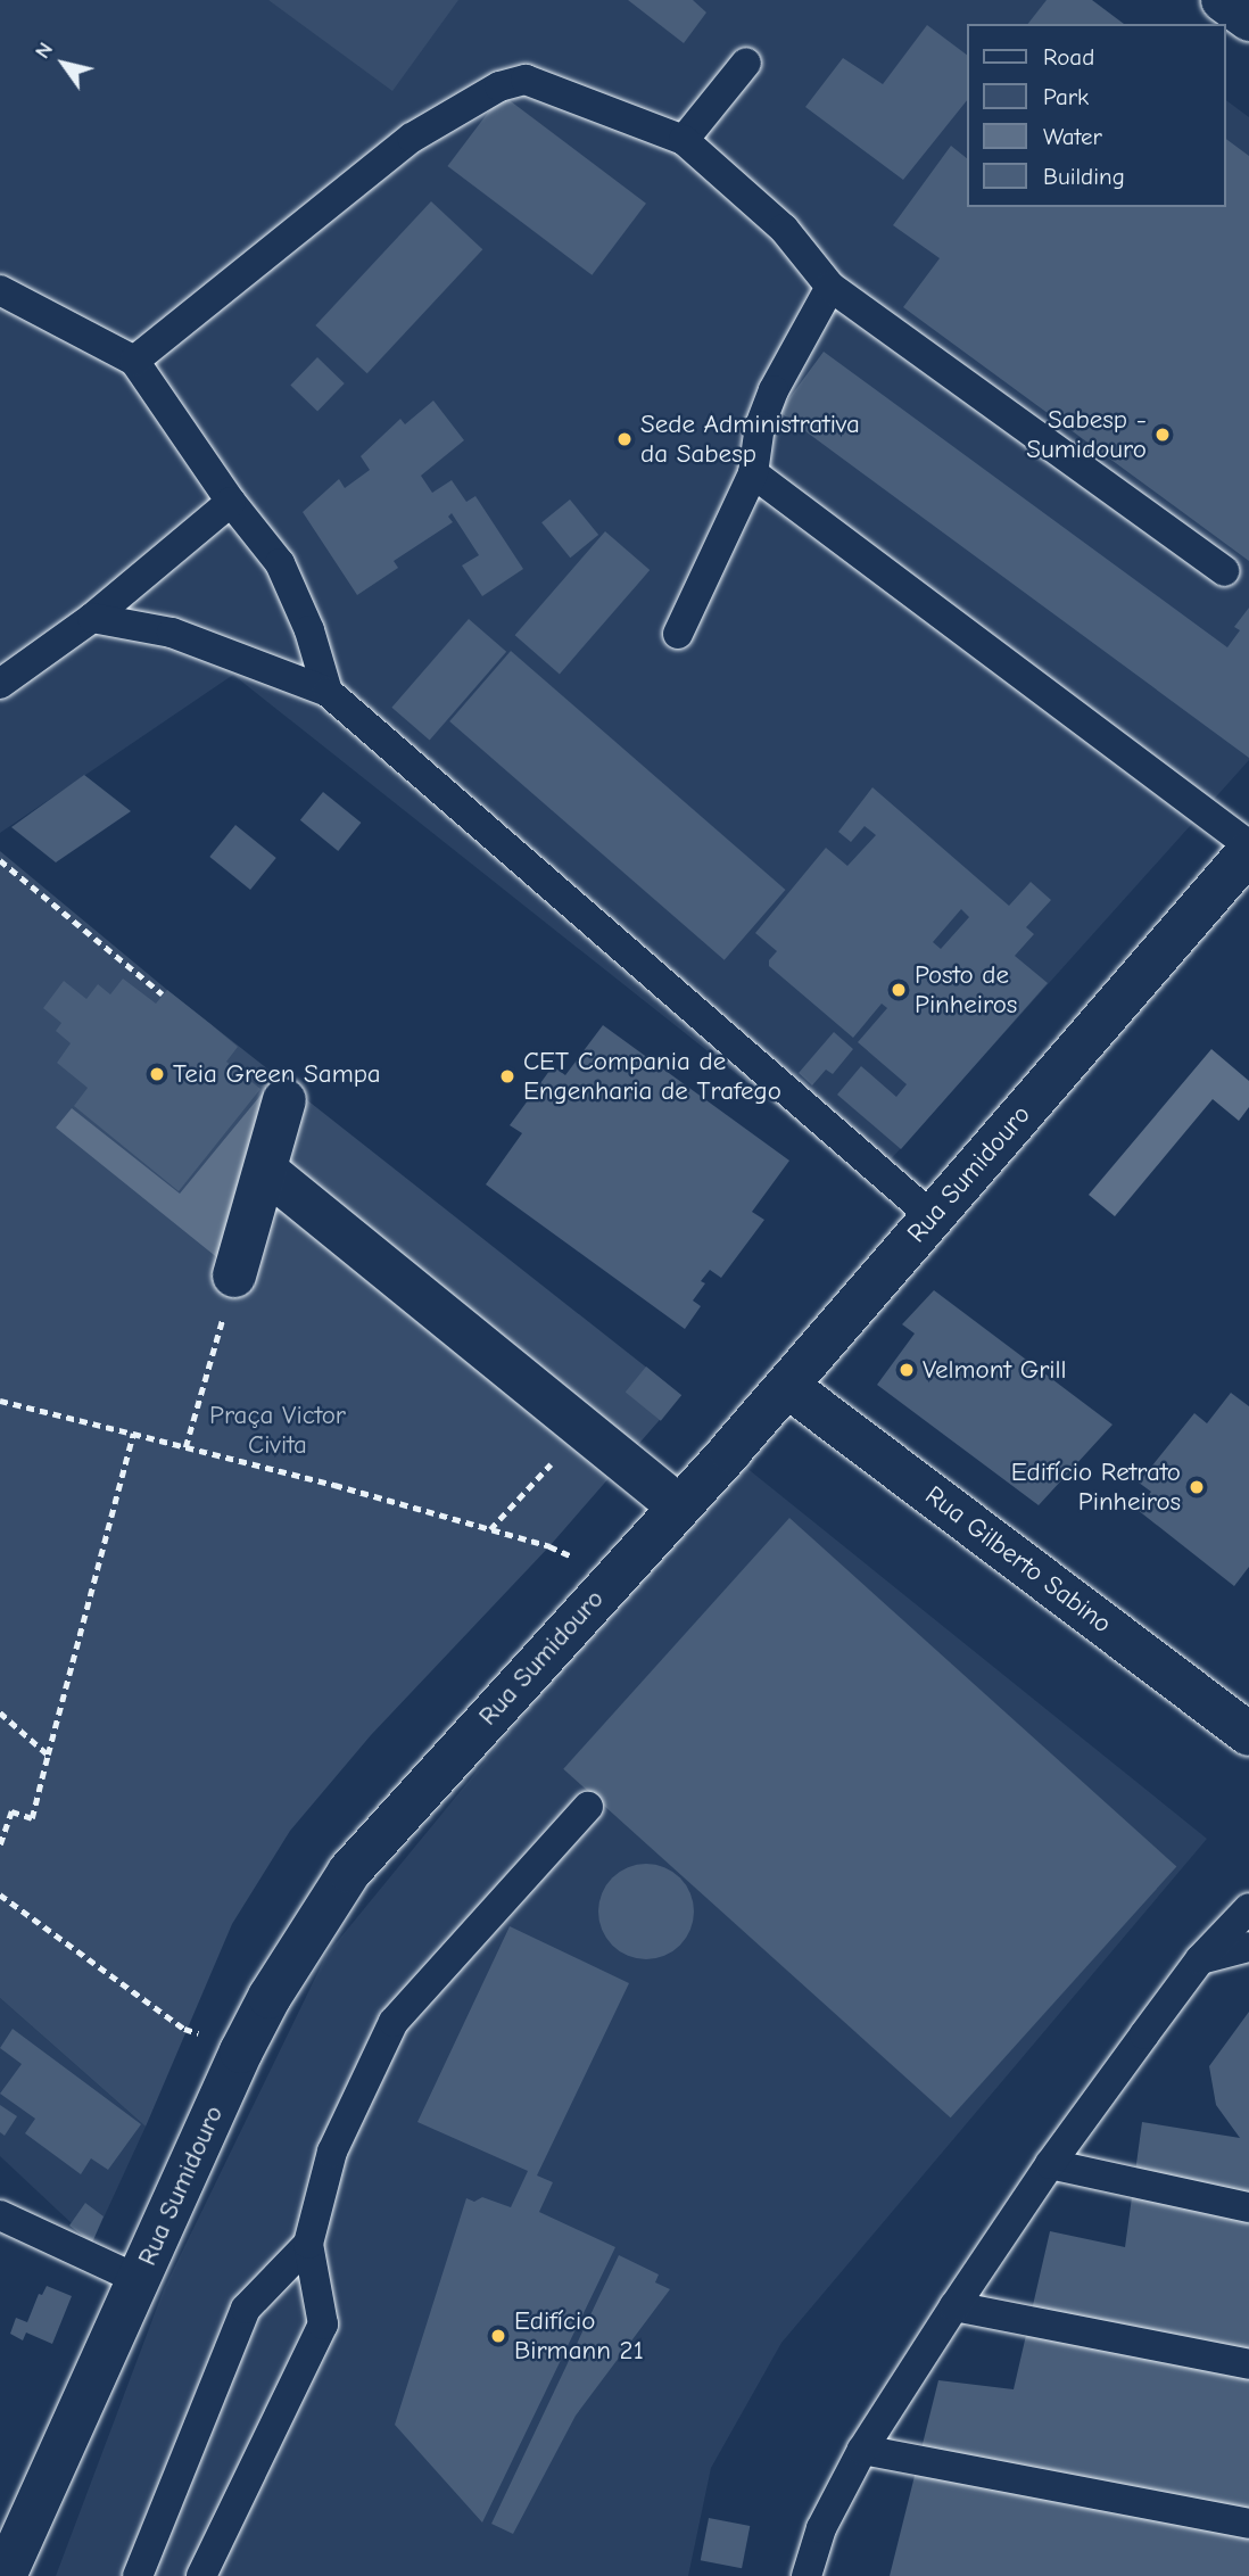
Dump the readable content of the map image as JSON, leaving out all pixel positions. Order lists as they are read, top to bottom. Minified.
{"streets":{"main road":["Rua Sumidouro","Rua Gilberto Sabino"]},"crossings":[["Rua Sumidouro","Rua Gilberto Sabino"]],"parks":["Praça Victor Civita"],"places":["Sabesp - Sumidouro","Sede Administrativa da Sabesp","Posto de Pinheiros","Teia Green Sampa","CET Compania de Engenharia de Trafego","Velmont Grill","Edifício Retrato Pinheiros","Edifício Birmann 21"],"legend":["Road","Park","Water","Building"],"north":"top left"}
